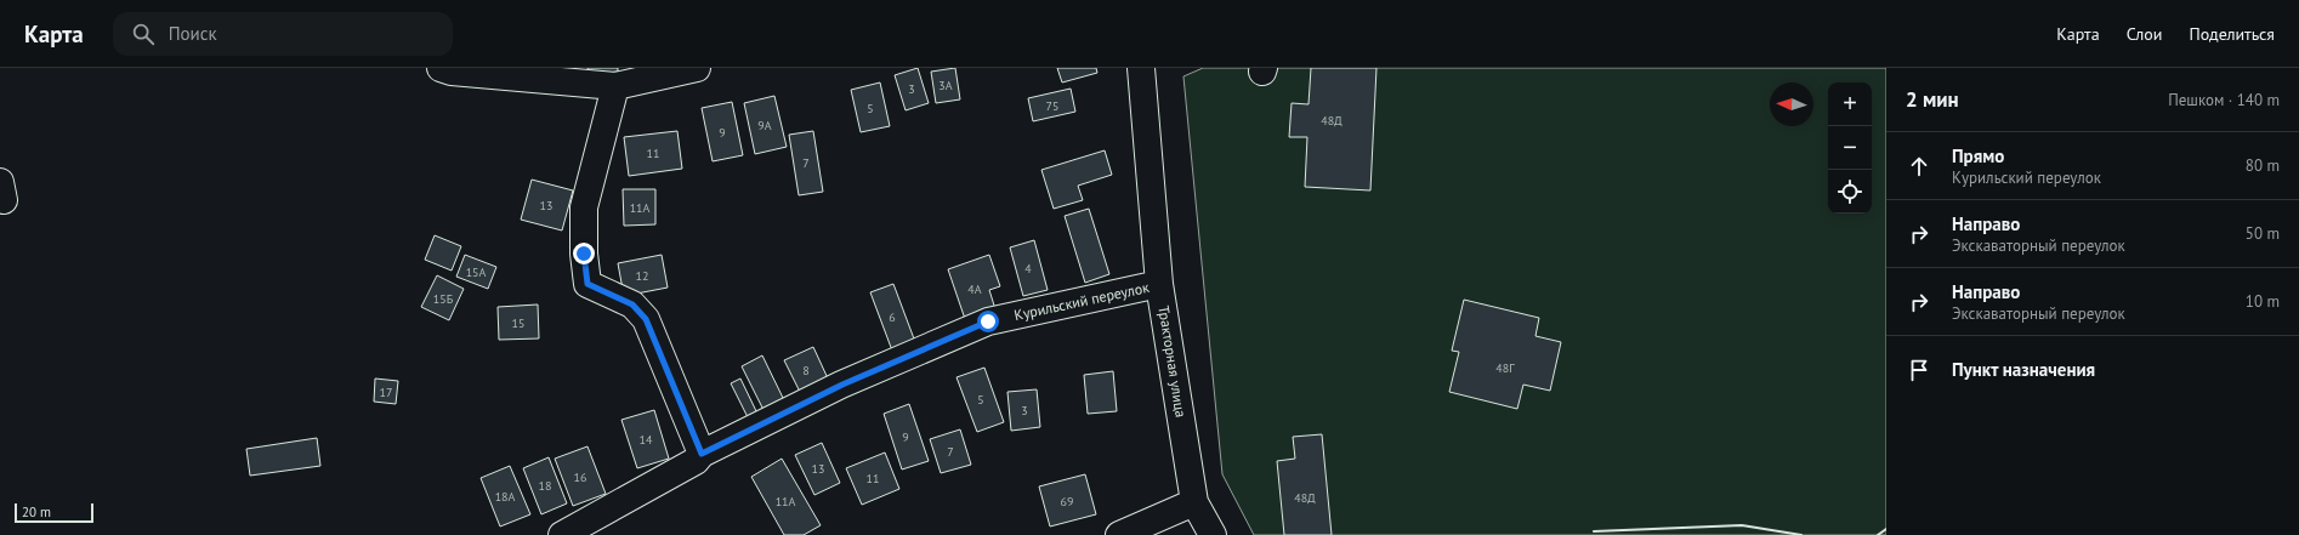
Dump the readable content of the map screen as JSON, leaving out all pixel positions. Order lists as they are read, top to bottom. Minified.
{"streets":{"street":["Курильский переулок","Тракторная улица"]},"crossings":[["Курильский переулок","Тракторная улица"]],"house_numbers":["3А","3","75","5","48Д","9А","9","11","7","13","11А","4","15А","12","4А","15Б","6","15","48Г","8","17","5","3","9","14","7","13","16","11","18","18А","48Д","11А","69"],"scale_bar":"20 m","north":"left","page":{"header":"Карта","search":"Поиск","nav":["Карта","Слои","Поделиться"],"heading":["2 мин","Пешком · 140 m"],"map_buttons":["+","−"],"list":[["Прямо","Курильский переулок","80 m"],["Направо","Экскаваторный переулок","50 m"],["Направо","Экскаваторный переулок","10 m"],"Пункт назначения"],"scale":"20 m"}}
